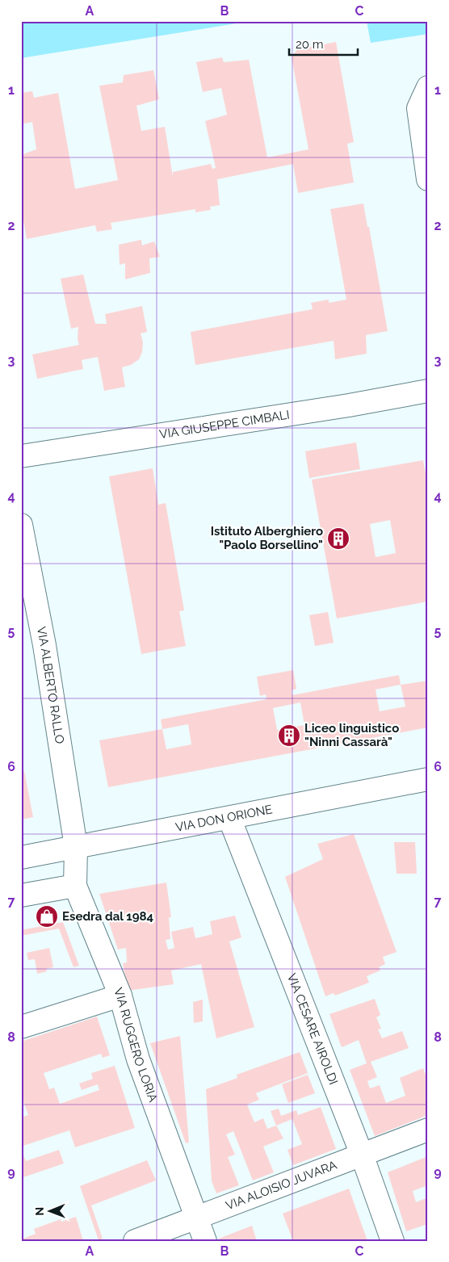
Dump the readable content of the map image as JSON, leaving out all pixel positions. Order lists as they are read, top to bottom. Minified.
{"streets":{"street":["VIA GIUSEPPE CIMBALI","VIA ALBERTO RALLO","VIA DON ORIONE","VIA CESARE AIROLDI","VIA RUGGERO LORIA","VIA ALOISIO JUVARA"]},"crossings":[["VIA ALBERTO RALLO","VIA DON ORIONE"],["VIA ALBERTO RALLO","VIA RUGGERO LORIA"],["VIA DON ORIONE","VIA CESARE AIROLDI"],["VIA DON ORIONE","VIA RUGGERO LORIA"],["VIA CESARE AIROLDI","VIA ALOISIO JUVARA"],["VIA RUGGERO LORIA","VIA ALOISIO JUVARA"]],"places":{"building":["Istituto Alberghiero \"Paolo Borsellino\"","Liceo linguistico \"Ninni Cassarà\""],"shop":["Esedra dal 1984"]},"scale_bar":"20 m","north":"left","grid":{"columns":["A","B","C"],"rows":["1","2","3","4","5","6","7","8","9"]}}
